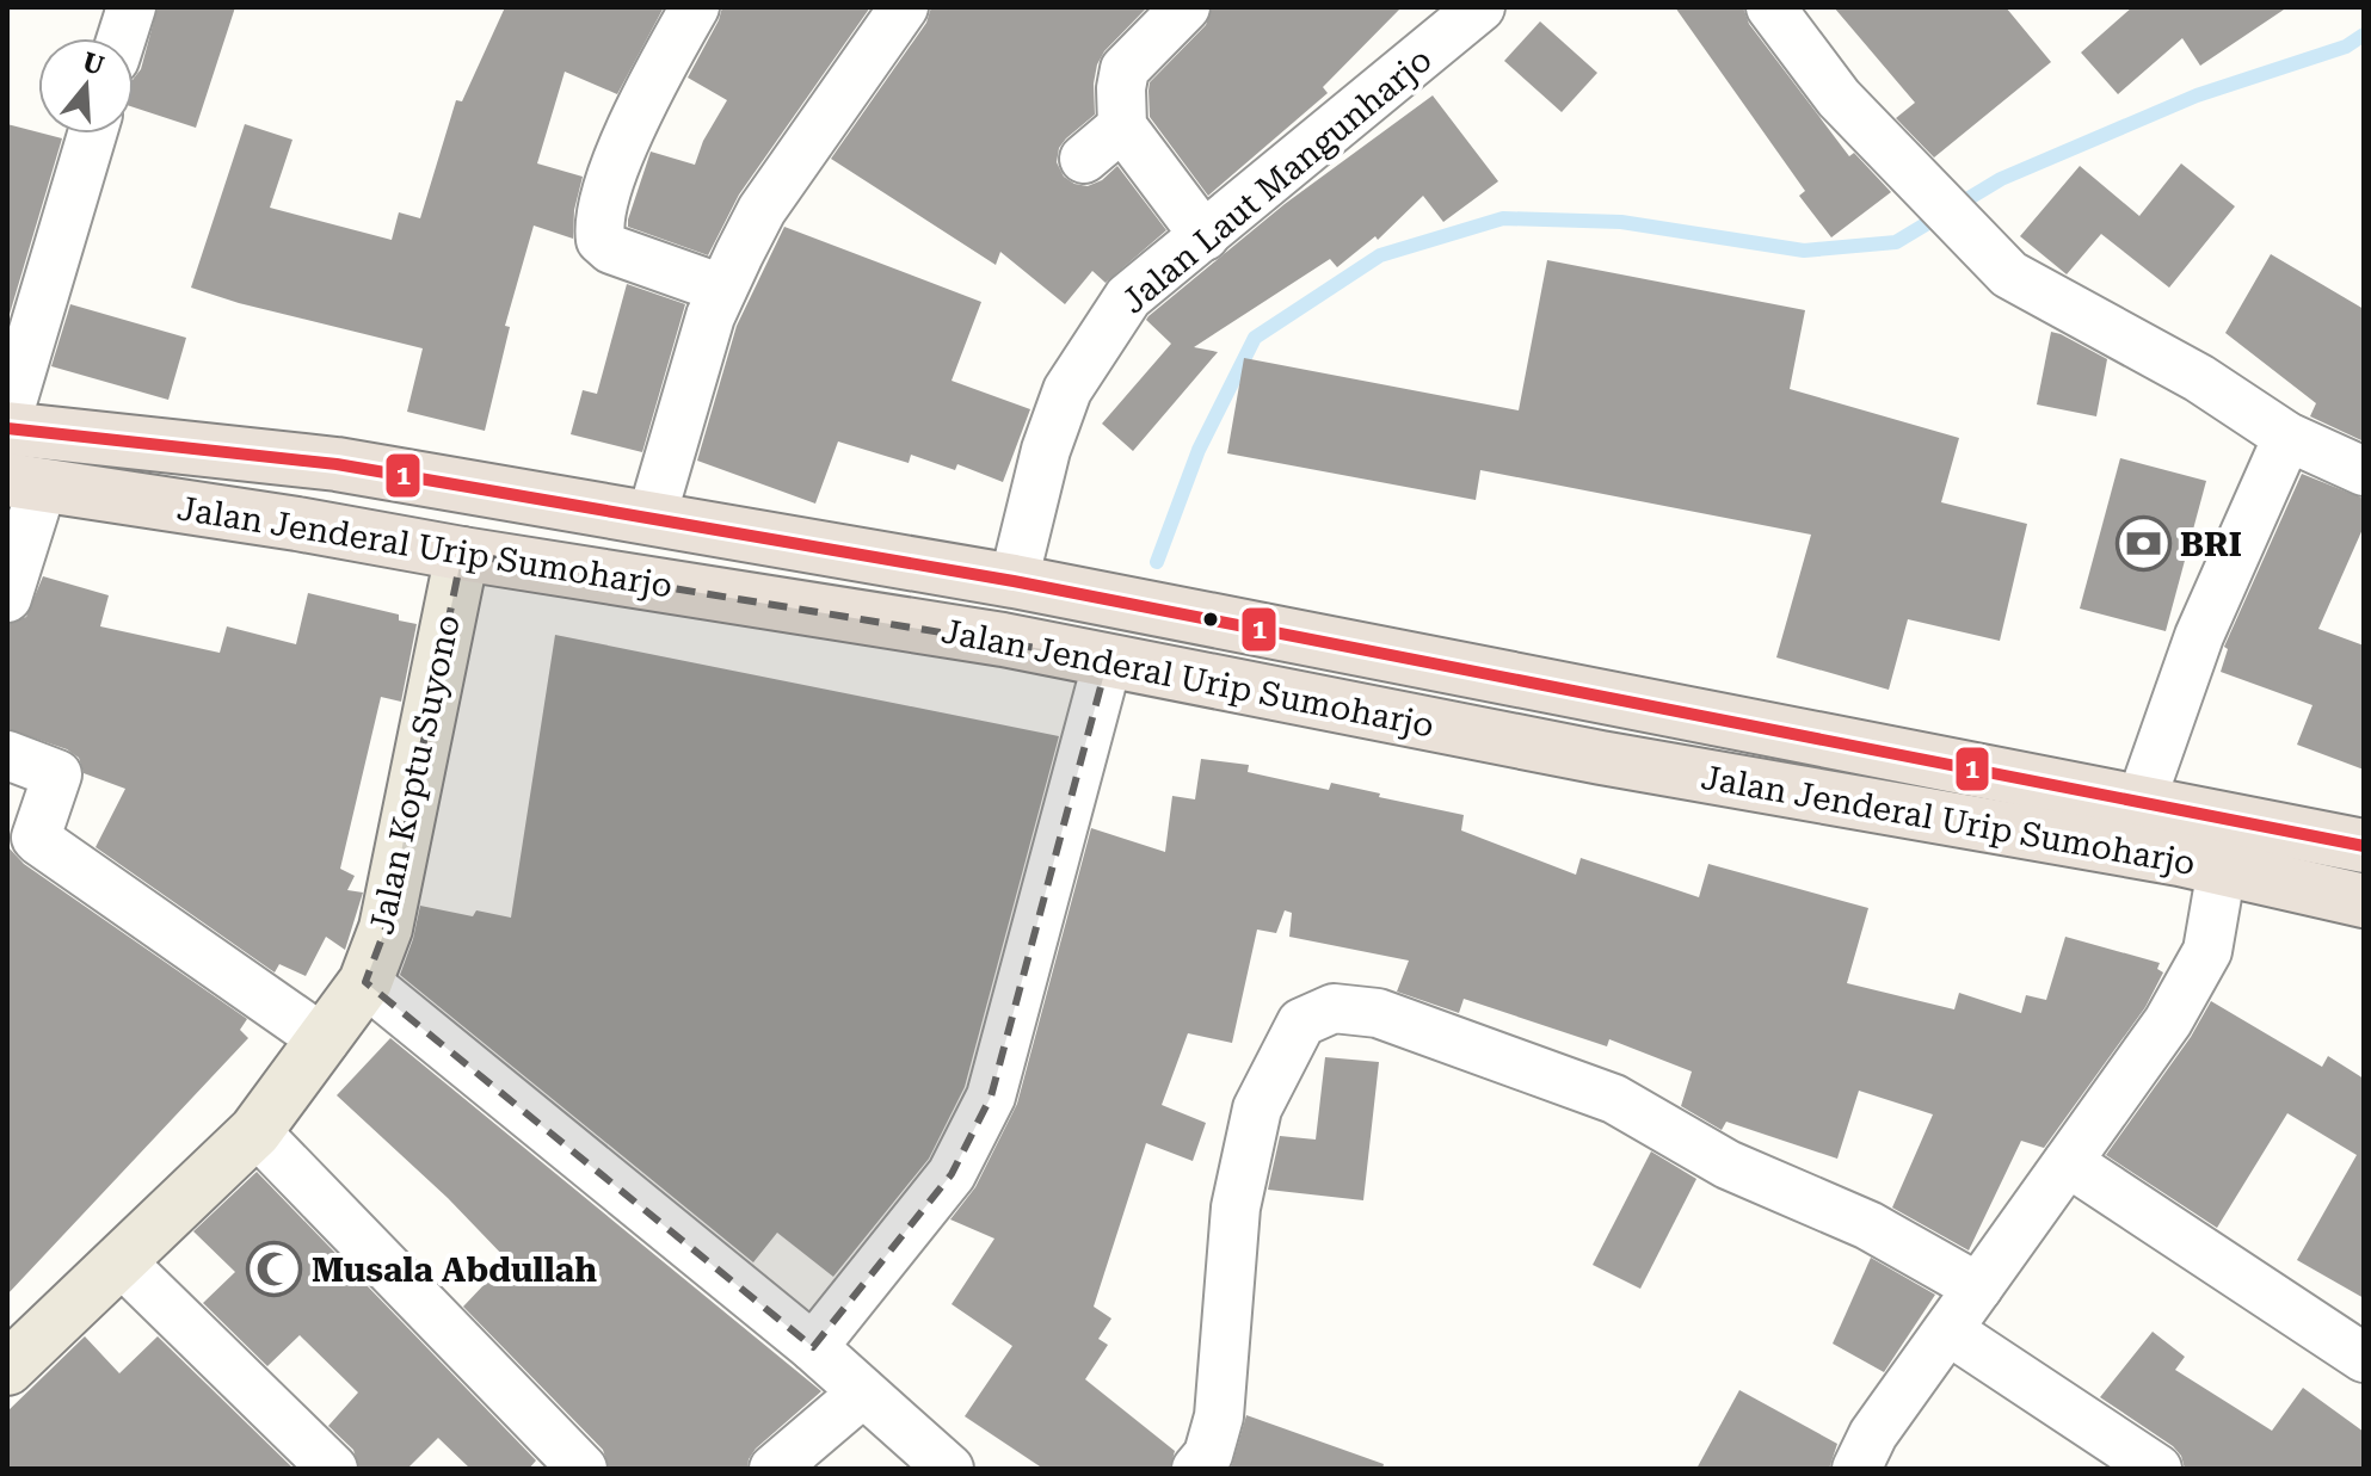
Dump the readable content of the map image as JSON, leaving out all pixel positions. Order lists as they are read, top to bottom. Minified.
{"streets":{"highway":["Jalan Jenderal Urip Sumoharjo"],"main road":["Jalan Koptu Suyono"],"street":["Jalan Laut Mangunharjo"]},"crossings":[["Jalan Jenderal Urip Sumoharjo","Jalan Koptu Suyono"]],"places":{"bank":["BRI"],"mosque":["Musala Abdullah"]},"lines":["transit line 1"],"north":"top"}
